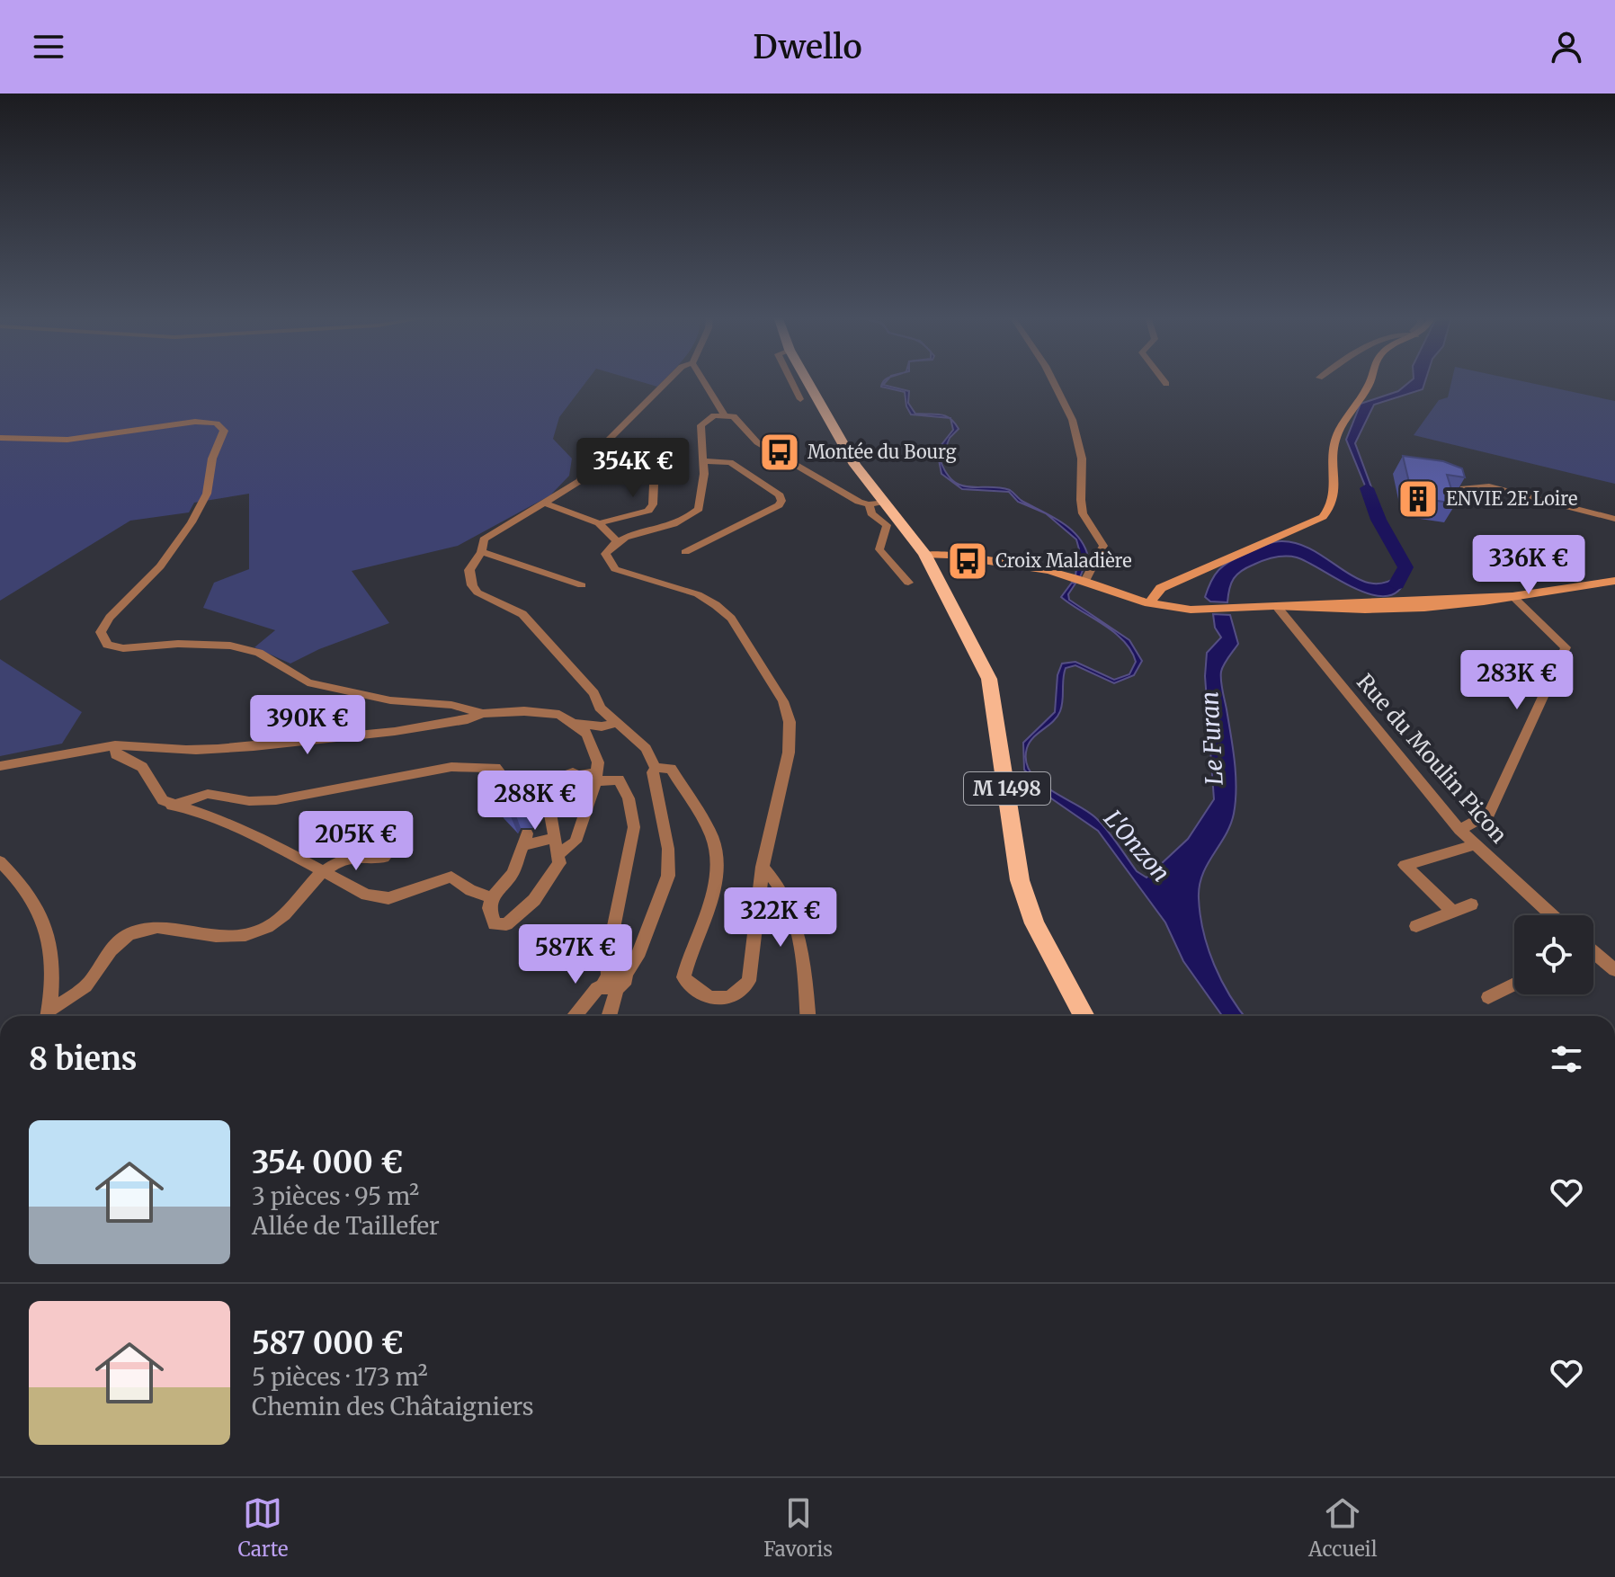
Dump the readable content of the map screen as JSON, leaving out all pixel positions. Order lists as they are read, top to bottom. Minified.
{"streets":{"main road":["M 1498"],"street":["Rue du Moulin Picon"]},"water":["Le Furan","L'Onzon"],"places":{"bus stop":["Montée du Bourg","Croix Maladière"],"building":["ENVIE 2E Loire"]},"page":{"header":"Dwello","price":["354K €","336K €","283K €","390K €","288K €","205K €","322K €","587K €"],"heading":"8 biens","list":[{"name":"354 000 €","note":"3 pièces · 95 m² · Allée de Taillefer"},{"name":"587 000 €","note":"5 pièces · 173 m² · Chemin des Châtaigniers"}],"tabs":["Carte","Favoris","Accueil"]}}
